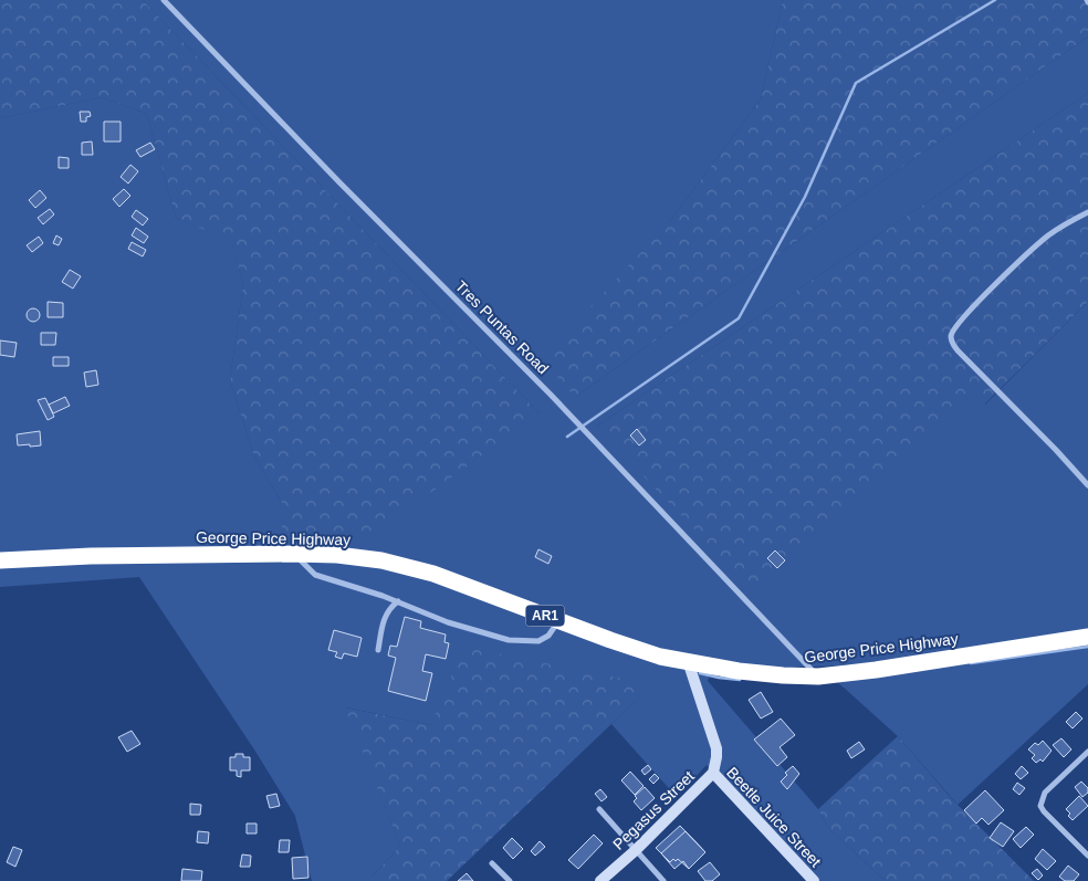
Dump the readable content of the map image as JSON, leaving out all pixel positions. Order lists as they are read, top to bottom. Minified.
{"streets":{"highway":["George Price Highway","AR1"],"street":["Tres Puntas Road","Pegasus Street","Beetle Juice Street"]},"crossings":[["Tres Puntas Road","George Price Highway"],["George Price Highway","Pegasus Street"],["Pegasus Street","Beetle Juice Street"]]}
